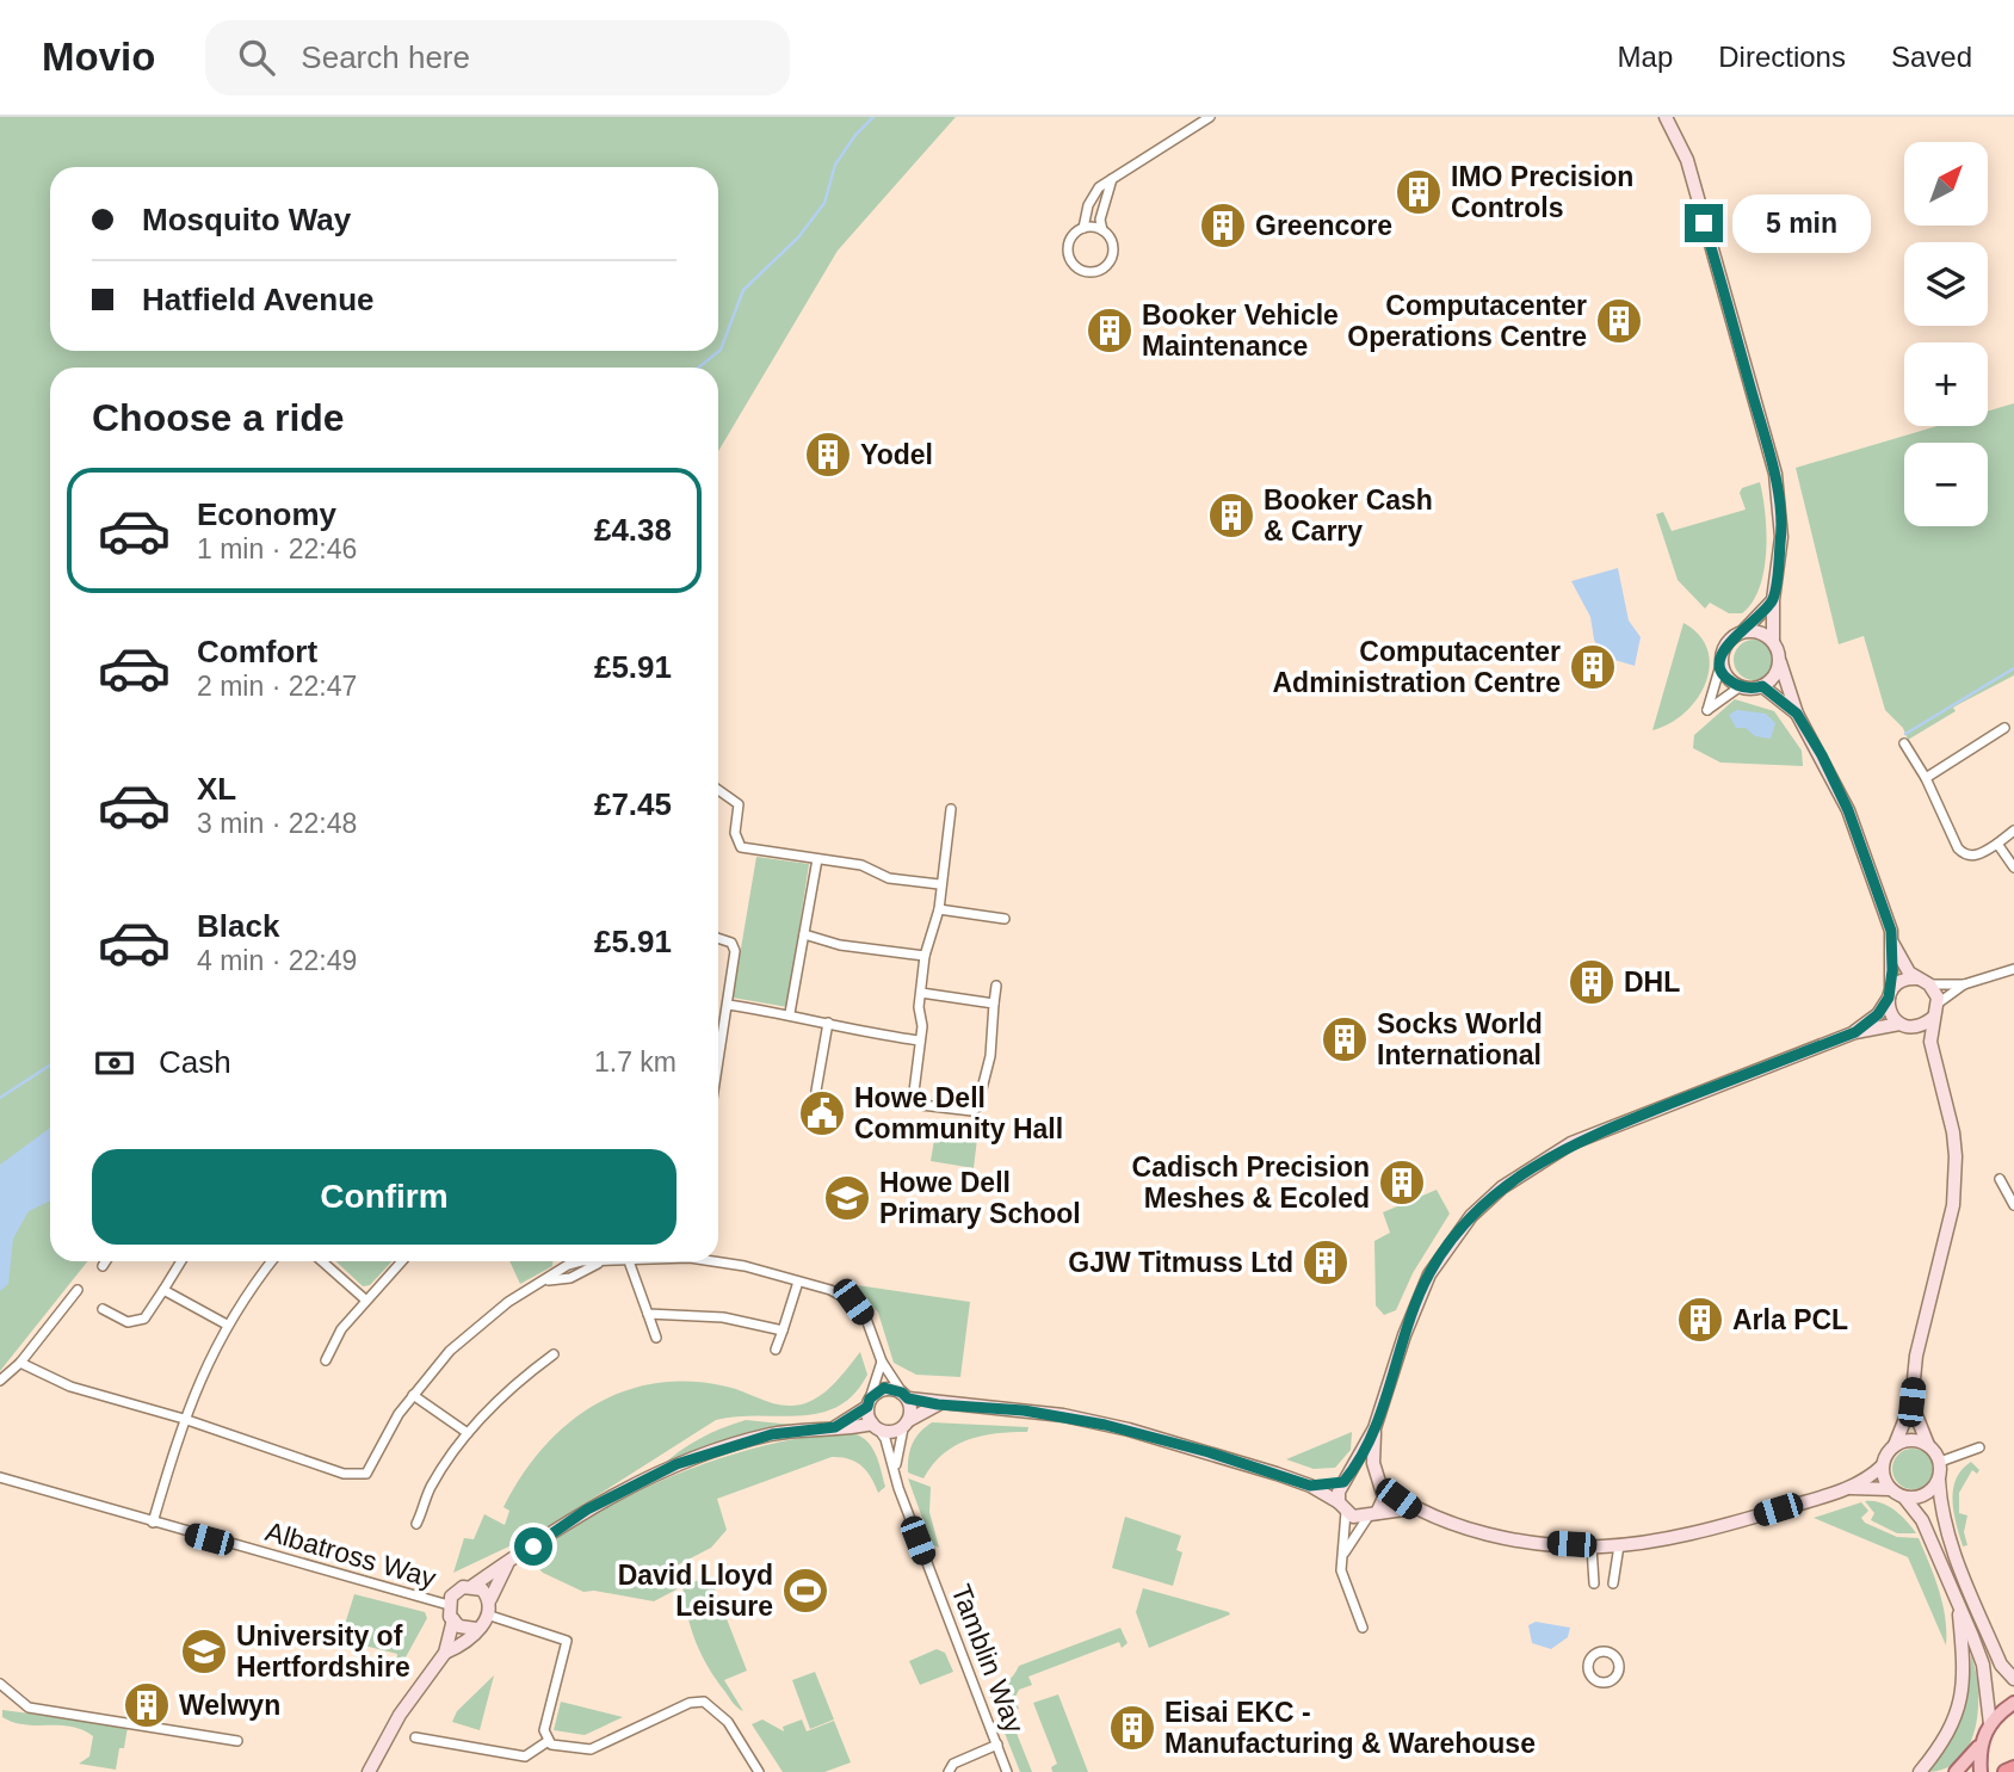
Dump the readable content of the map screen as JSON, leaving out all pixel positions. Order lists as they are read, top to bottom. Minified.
{"streets":{"street":["Albatross Way","Tamblin Way"]},"places":{"building":["IMO Precision Controls","Greencore","Computacenter Operations Centre","Booker Vehicle Maintenance","Yodel","Booker Cash & Carry","Computacenter Administration Centre","DHL","Socks World International","Cadisch Precision Meshes & Ecoled","GJW Titmuss Ltd","Arla PCL","Welwyn","Eisai EKC - Manufacturing & Warehouse"],"public building":["Howe Dell Community Hall"],"school or university":["Howe Dell Primary School","University of Hertfordshire"],"sports":["David Lloyd Leisure"]},"north":"top right","page":{"header":"Movio","search":"Search here","nav":["Map","Directions","Saved"],"map_buttons":["+","−"],"banner":["Mosquito Way","Hatfield Avenue"],"bubble":"5 min","heading":"Choose a ride","list":[{"name":"Economy","note":"1 min · 22:46","value":"£4.38"},{"name":"Comfort","note":"2 min · 22:47","value":"£5.91"},{"name":"XL","note":"3 min · 22:48","value":"£7.45"},{"name":"Black","note":"4 min · 22:49","value":"£5.91"}],"pay":["Cash","1.7 km"],"buttons":"Confirm"}}
